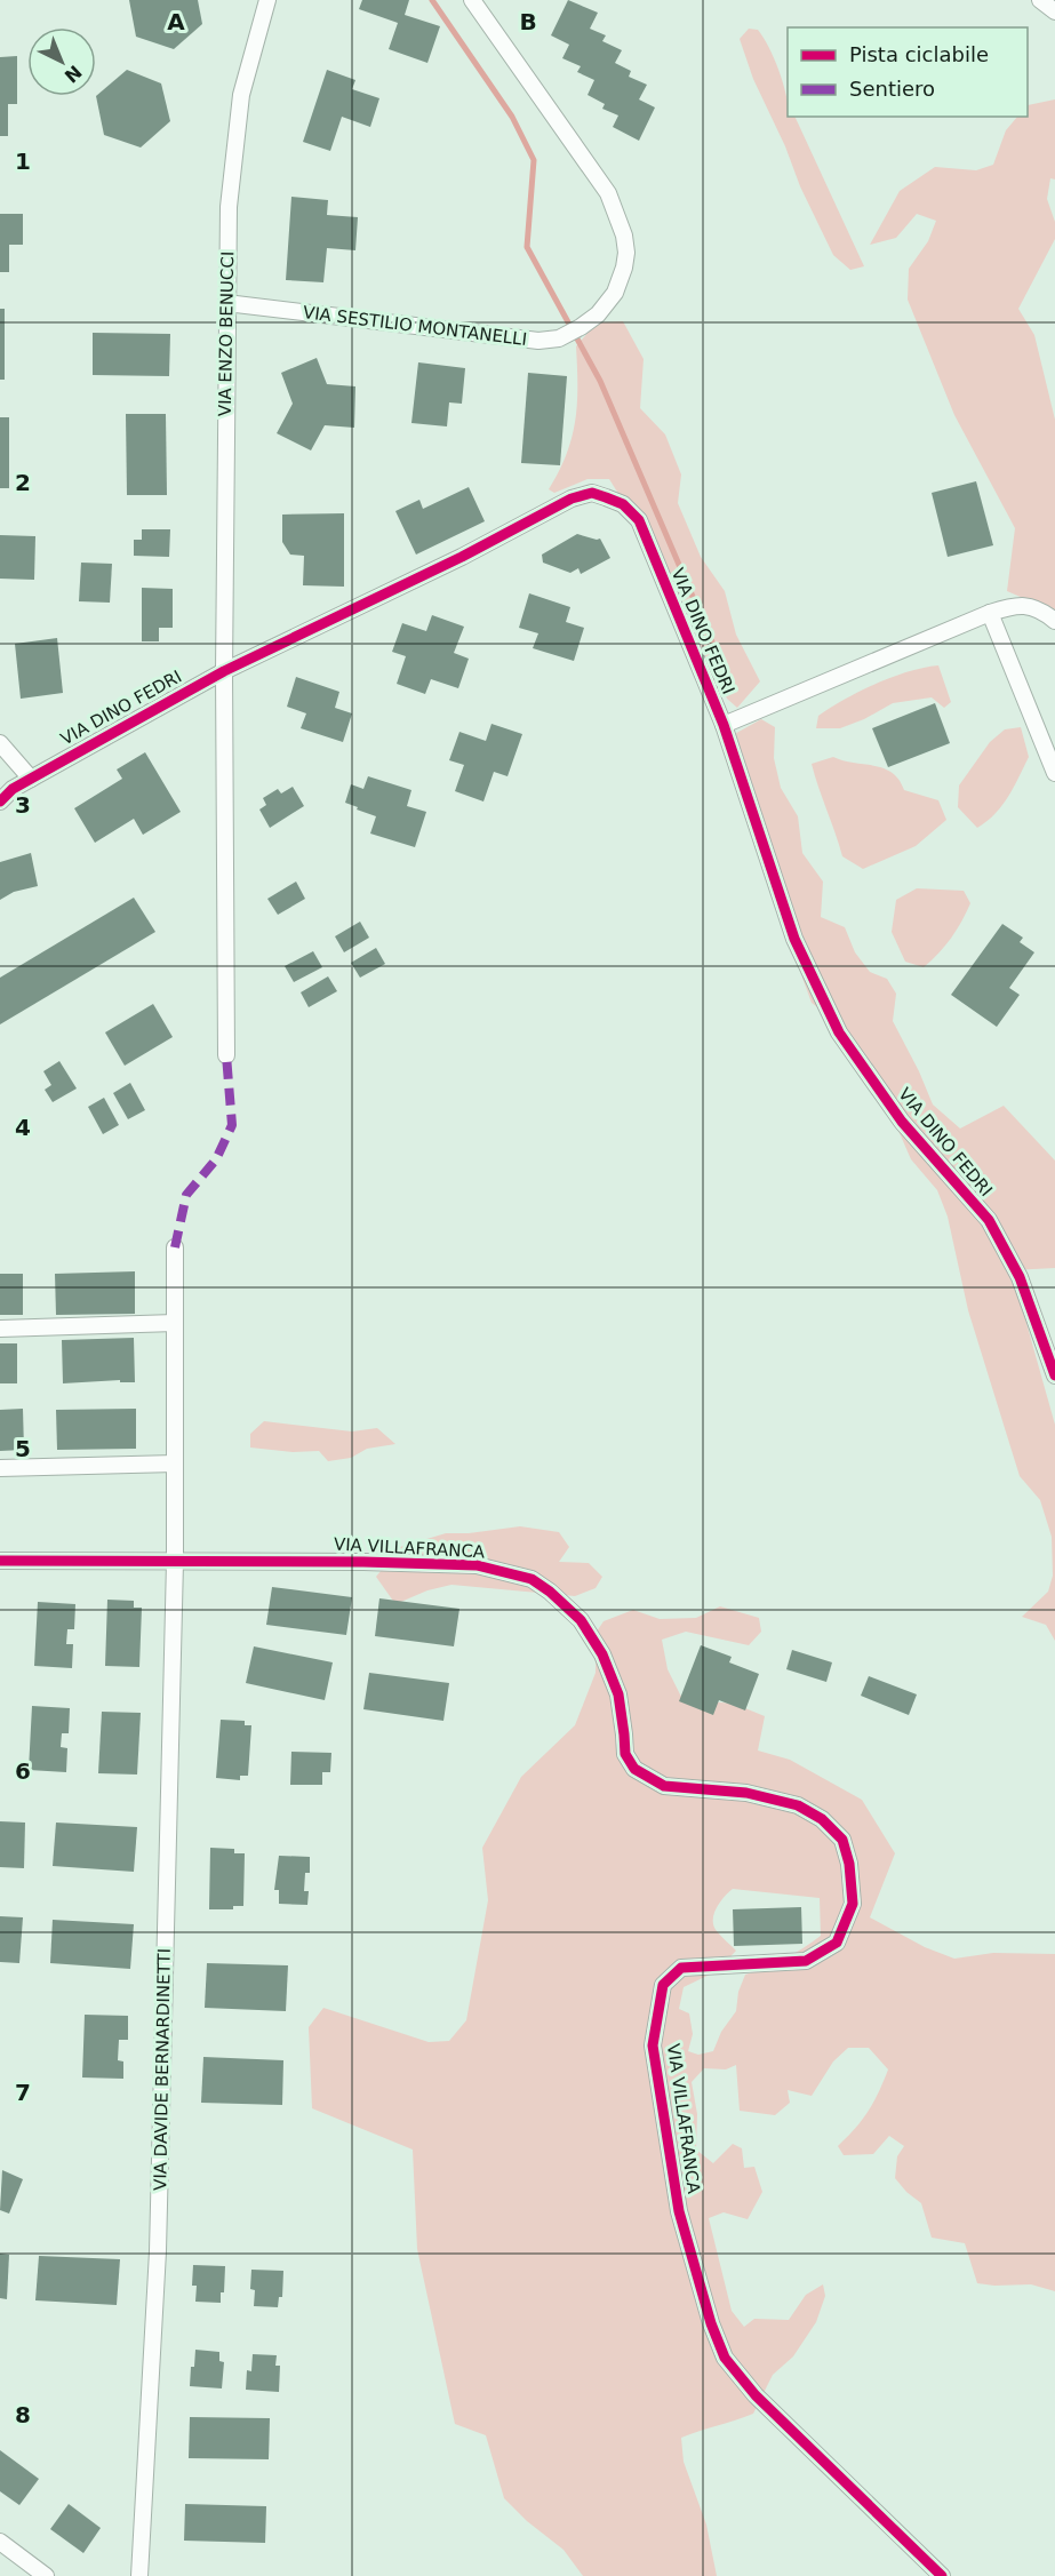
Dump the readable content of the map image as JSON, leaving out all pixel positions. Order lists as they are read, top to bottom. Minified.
{"streets":{"street":["VIA SESTILIO MONTANELLI","VIA ENZO BENUCCI","VIA DINO FEDRI","VIA VILLAFRANCA","VIA DAVIDE BERNARDINETTI"]},"crossings":[["VIA SESTILIO MONTANELLI","VIA ENZO BENUCCI"],["VIA ENZO BENUCCI","VIA DINO FEDRI"],["VIA VILLAFRANCA","VIA DAVIDE BERNARDINETTI"]],"legend":["Pista ciclabile","Sentiero"],"north":"bottom right","grid":{"columns":["A","B"],"rows":["1","2","3","4","5","6","7","8"]}}
